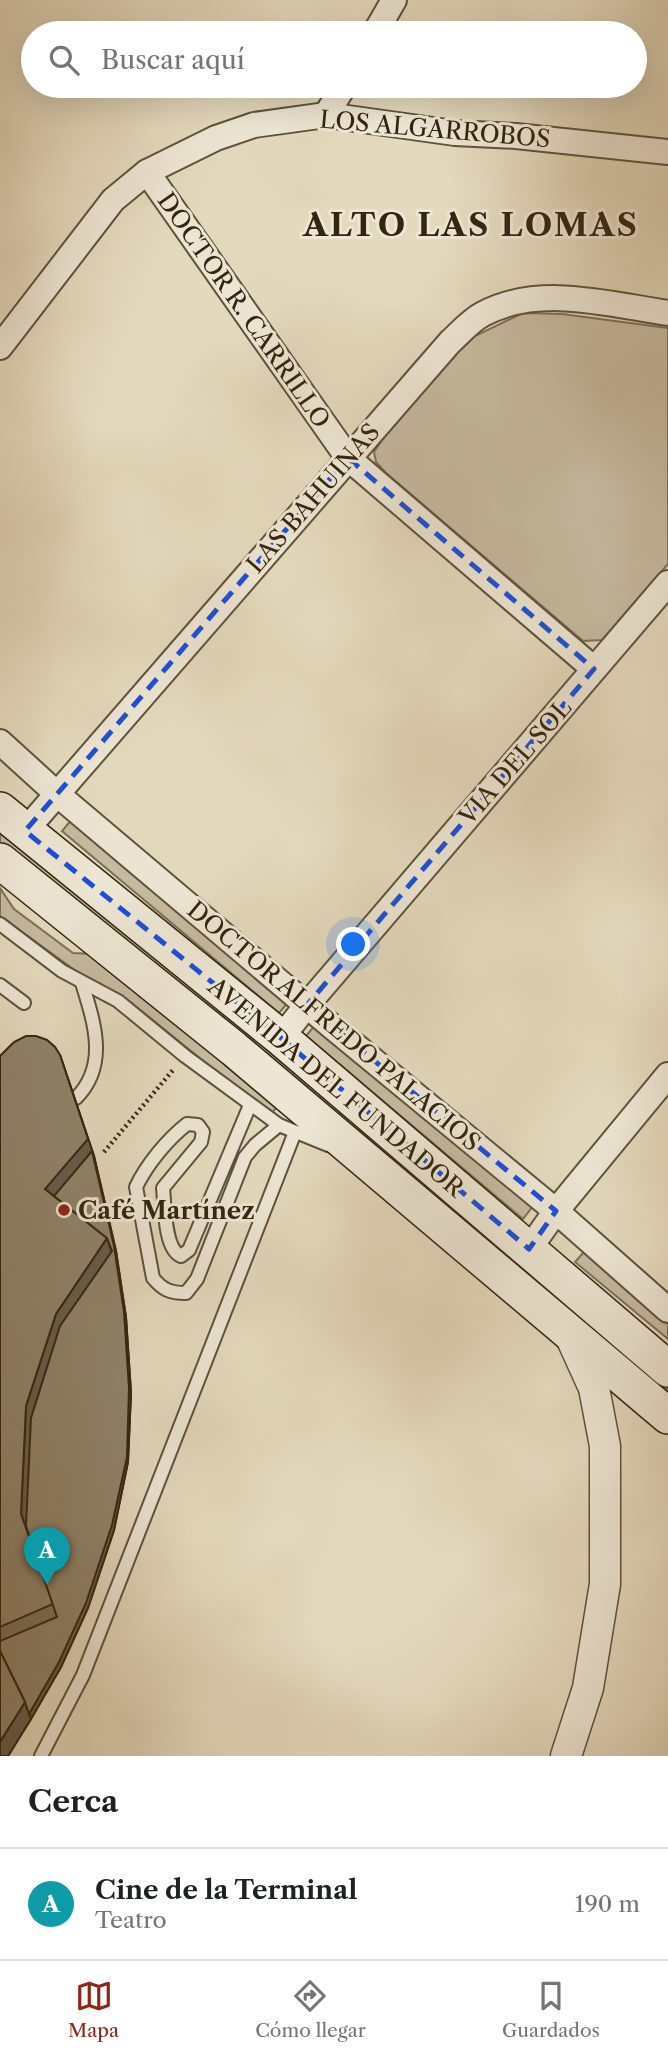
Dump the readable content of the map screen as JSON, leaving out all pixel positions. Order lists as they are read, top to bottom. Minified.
{"streets":{"main road":["AVENIDA DEL FUNDADOR"],"street":["LOS ALGARROBOS","DOCTOR R. CARRILLO","LAS BAHUINAS","VIA DEL SOL","DOCTOR ALFREDO PALACIOS"]},"crossings":[["LOS ALGARROBOS","DOCTOR R. CARRILLO"],["DOCTOR R. CARRILLO","LAS BAHUINAS"],["DOCTOR R. CARRILLO","VIA DEL SOL"],["LAS BAHUINAS","DOCTOR ALFREDO PALACIOS"],["LAS BAHUINAS","AVENIDA DEL FUNDADOR"],["VIA DEL SOL","DOCTOR ALFREDO PALACIOS"],["VIA DEL SOL","AVENIDA DEL FUNDADOR"]],"districts":["ALTO LAS LOMAS"],"places":["Café Martínez"],"page":{"search":"Buscar aquí","pins":"A","heading":"Cerca","list":[{"mark":"A","name":"Cine de la Terminal","note":"Teatro","value":"190 m"}],"nav":["Mapa","Cómo llegar","Guardados"]}}
